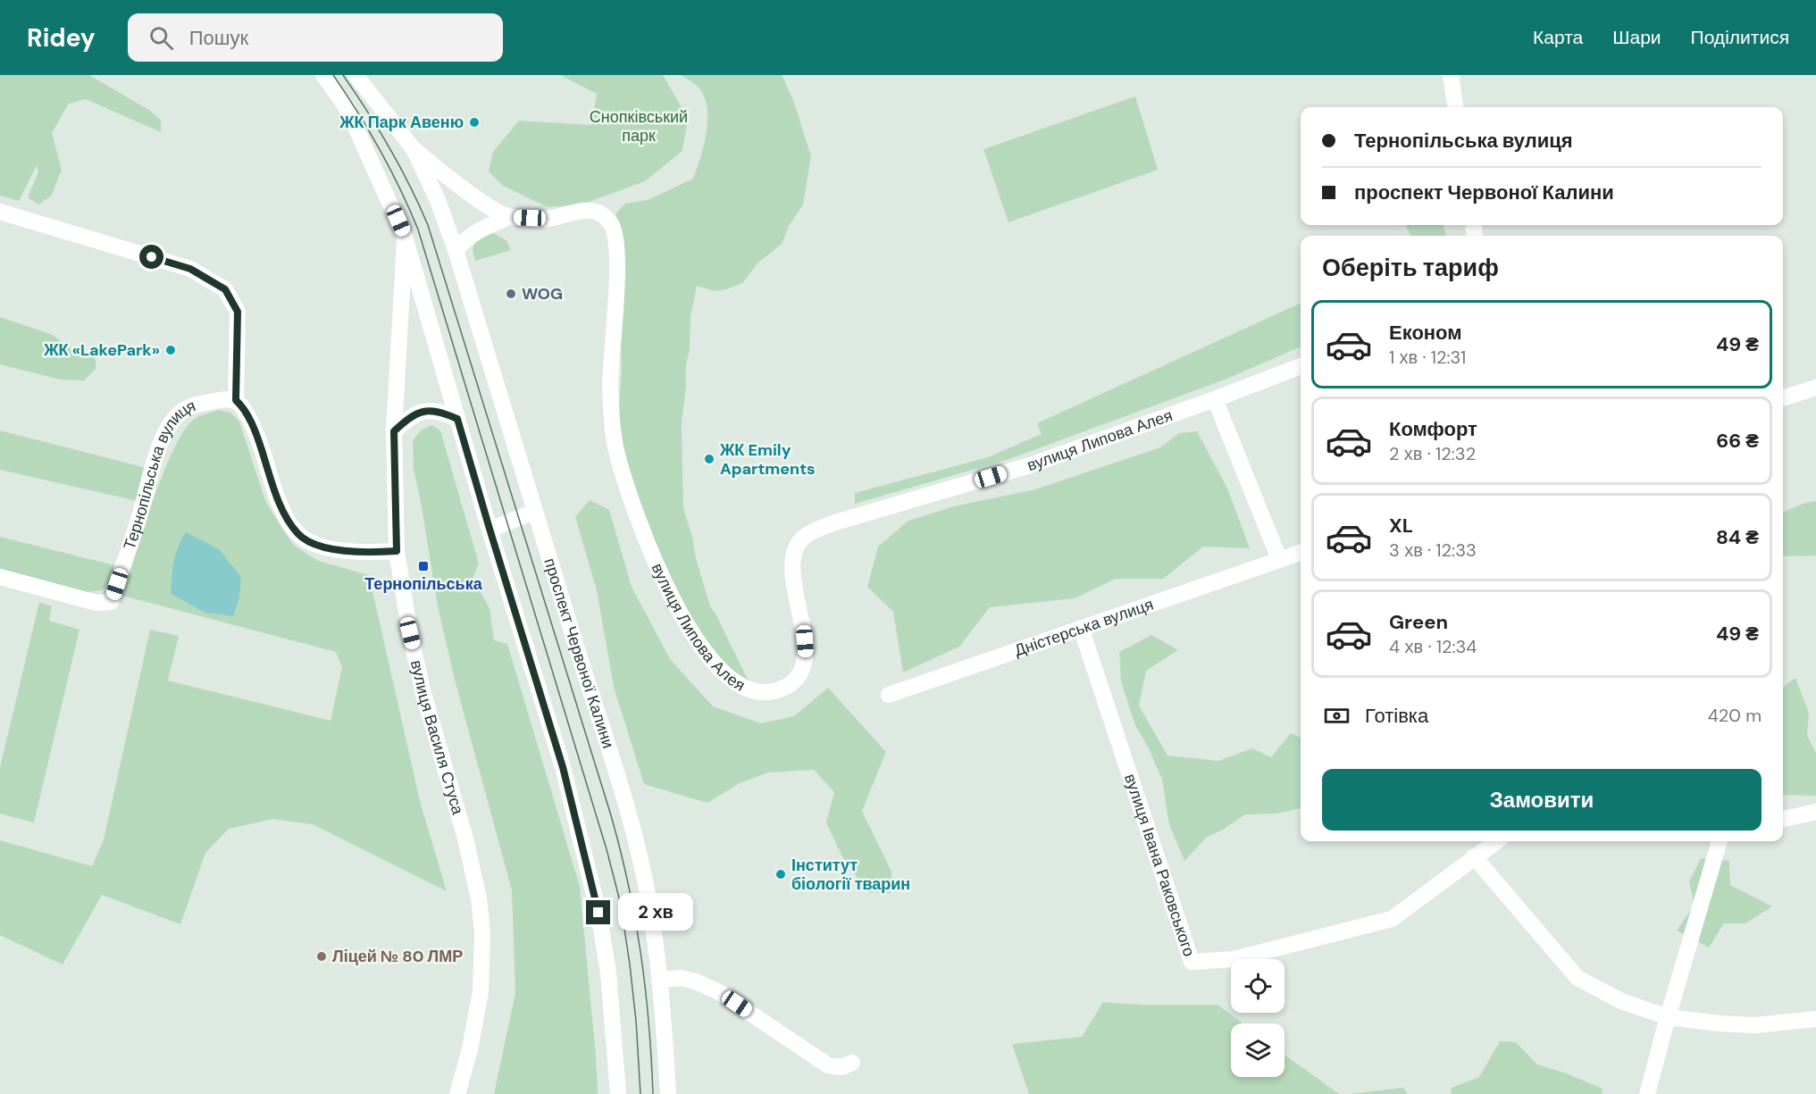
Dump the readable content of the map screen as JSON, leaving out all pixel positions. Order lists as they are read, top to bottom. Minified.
{"streets":{"street":["вулиця Липова Алея","Тернопільська вулиця","Дністерська вулиця","проспект Червоної Калини","вулиця Василя Стуса","вулиця Івана Раковського"]},"crossings":[["вулиця Липова Алея","проспект Червоної Калини"],["Дністерська вулиця","вулиця Івана Раковського"]],"parks":["Снопківський парк"],"places":{"other":["ЖК Парк Авеню","WOG","ЖК «LakePark»","ЖК Emily Apartments","Інститут біології тварин","Ліцей № 80 ЛМР"],"transit":["Тернопільська"]},"page":{"header":"Ridey","search":"Пошук","nav":["Карта","Шари","Поділитися"],"banner":["Тернопільська вулиця","проспект Червоної Калини"],"heading":"Оберіть тариф","list":[{"name":"Економ","note":"1 хв · 12:31","value":"49 ₴"},{"name":"Комфорт","note":"2 хв · 12:32","value":"66 ₴"},{"name":"XL","note":"3 хв · 12:33","value":"84 ₴"},{"name":"Green","note":"4 хв · 12:34","value":"49 ₴"}],"pay":["Готівка","420 m"],"buttons":"Замовити","bubble":"2 хв"}}
